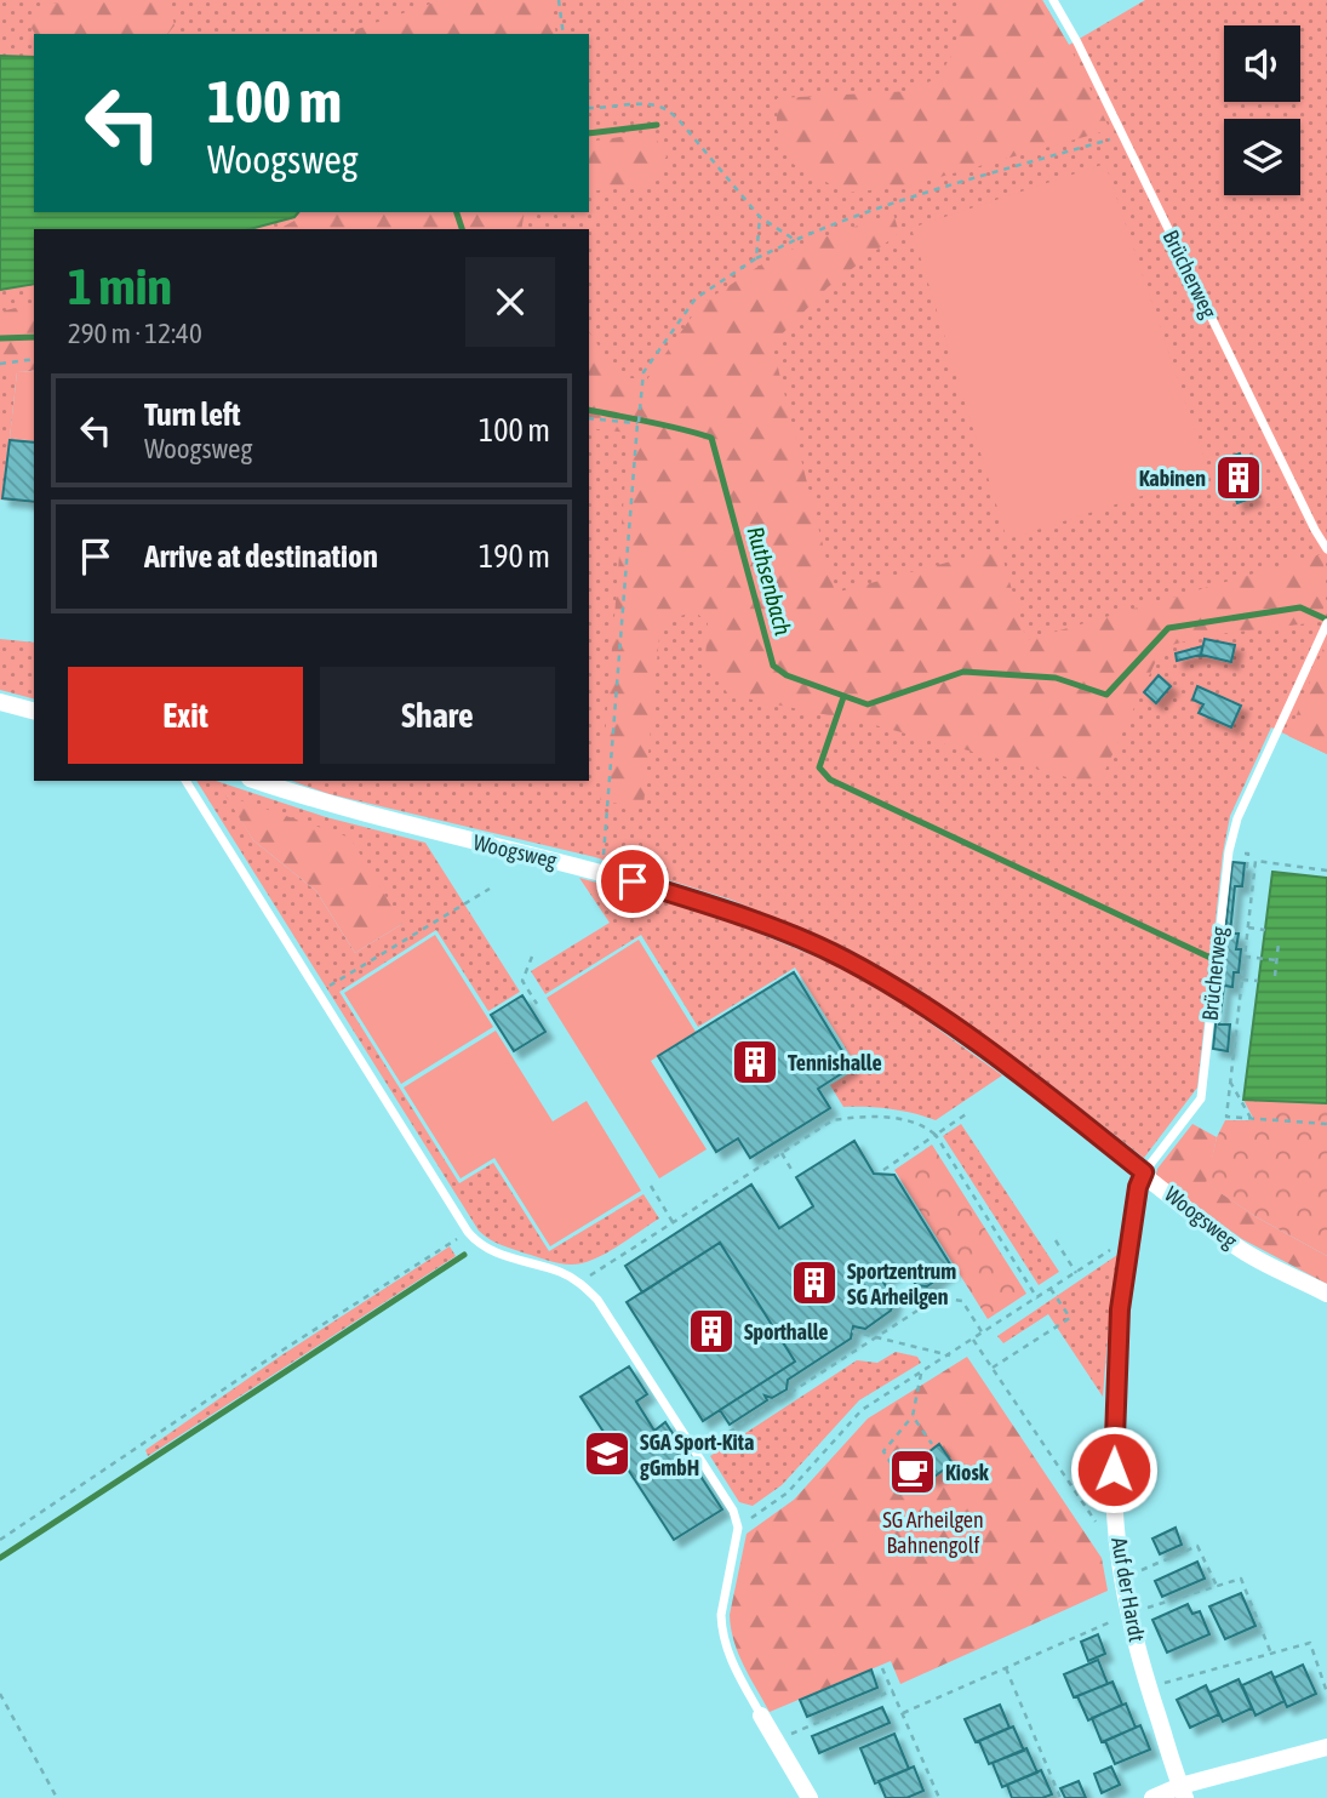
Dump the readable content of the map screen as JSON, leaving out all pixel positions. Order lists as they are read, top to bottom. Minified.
{"streets":{"street":["Woogsweg","Auf der Hardt"],"lane":["Brücherweg"]},"crossings":[["Brücherweg","Woogsweg"],["Brücherweg","Auf der Hardt"],["Woogsweg","Auf der Hardt"]],"water":["Ruthsenbach"],"parks":["SG Arheilgen Bahnengolf"],"places":{"building":["Kabinen","Tennishalle","Sportzentrum SG Arheilgen","Sporthalle"],"school or university":["SGA Sport-Kita gGmbH"],"cafe":["Kiosk"]},"page":{"turn":["100 m","Woogsweg"],"heading":["1 min","290 m · 12:40"],"list":[{"name":"Turn left","note":"Woogsweg","value":"100 m"},{"name":"Arrive at destination","value":"190 m"}],"buttons":["Exit","Share"]}}
